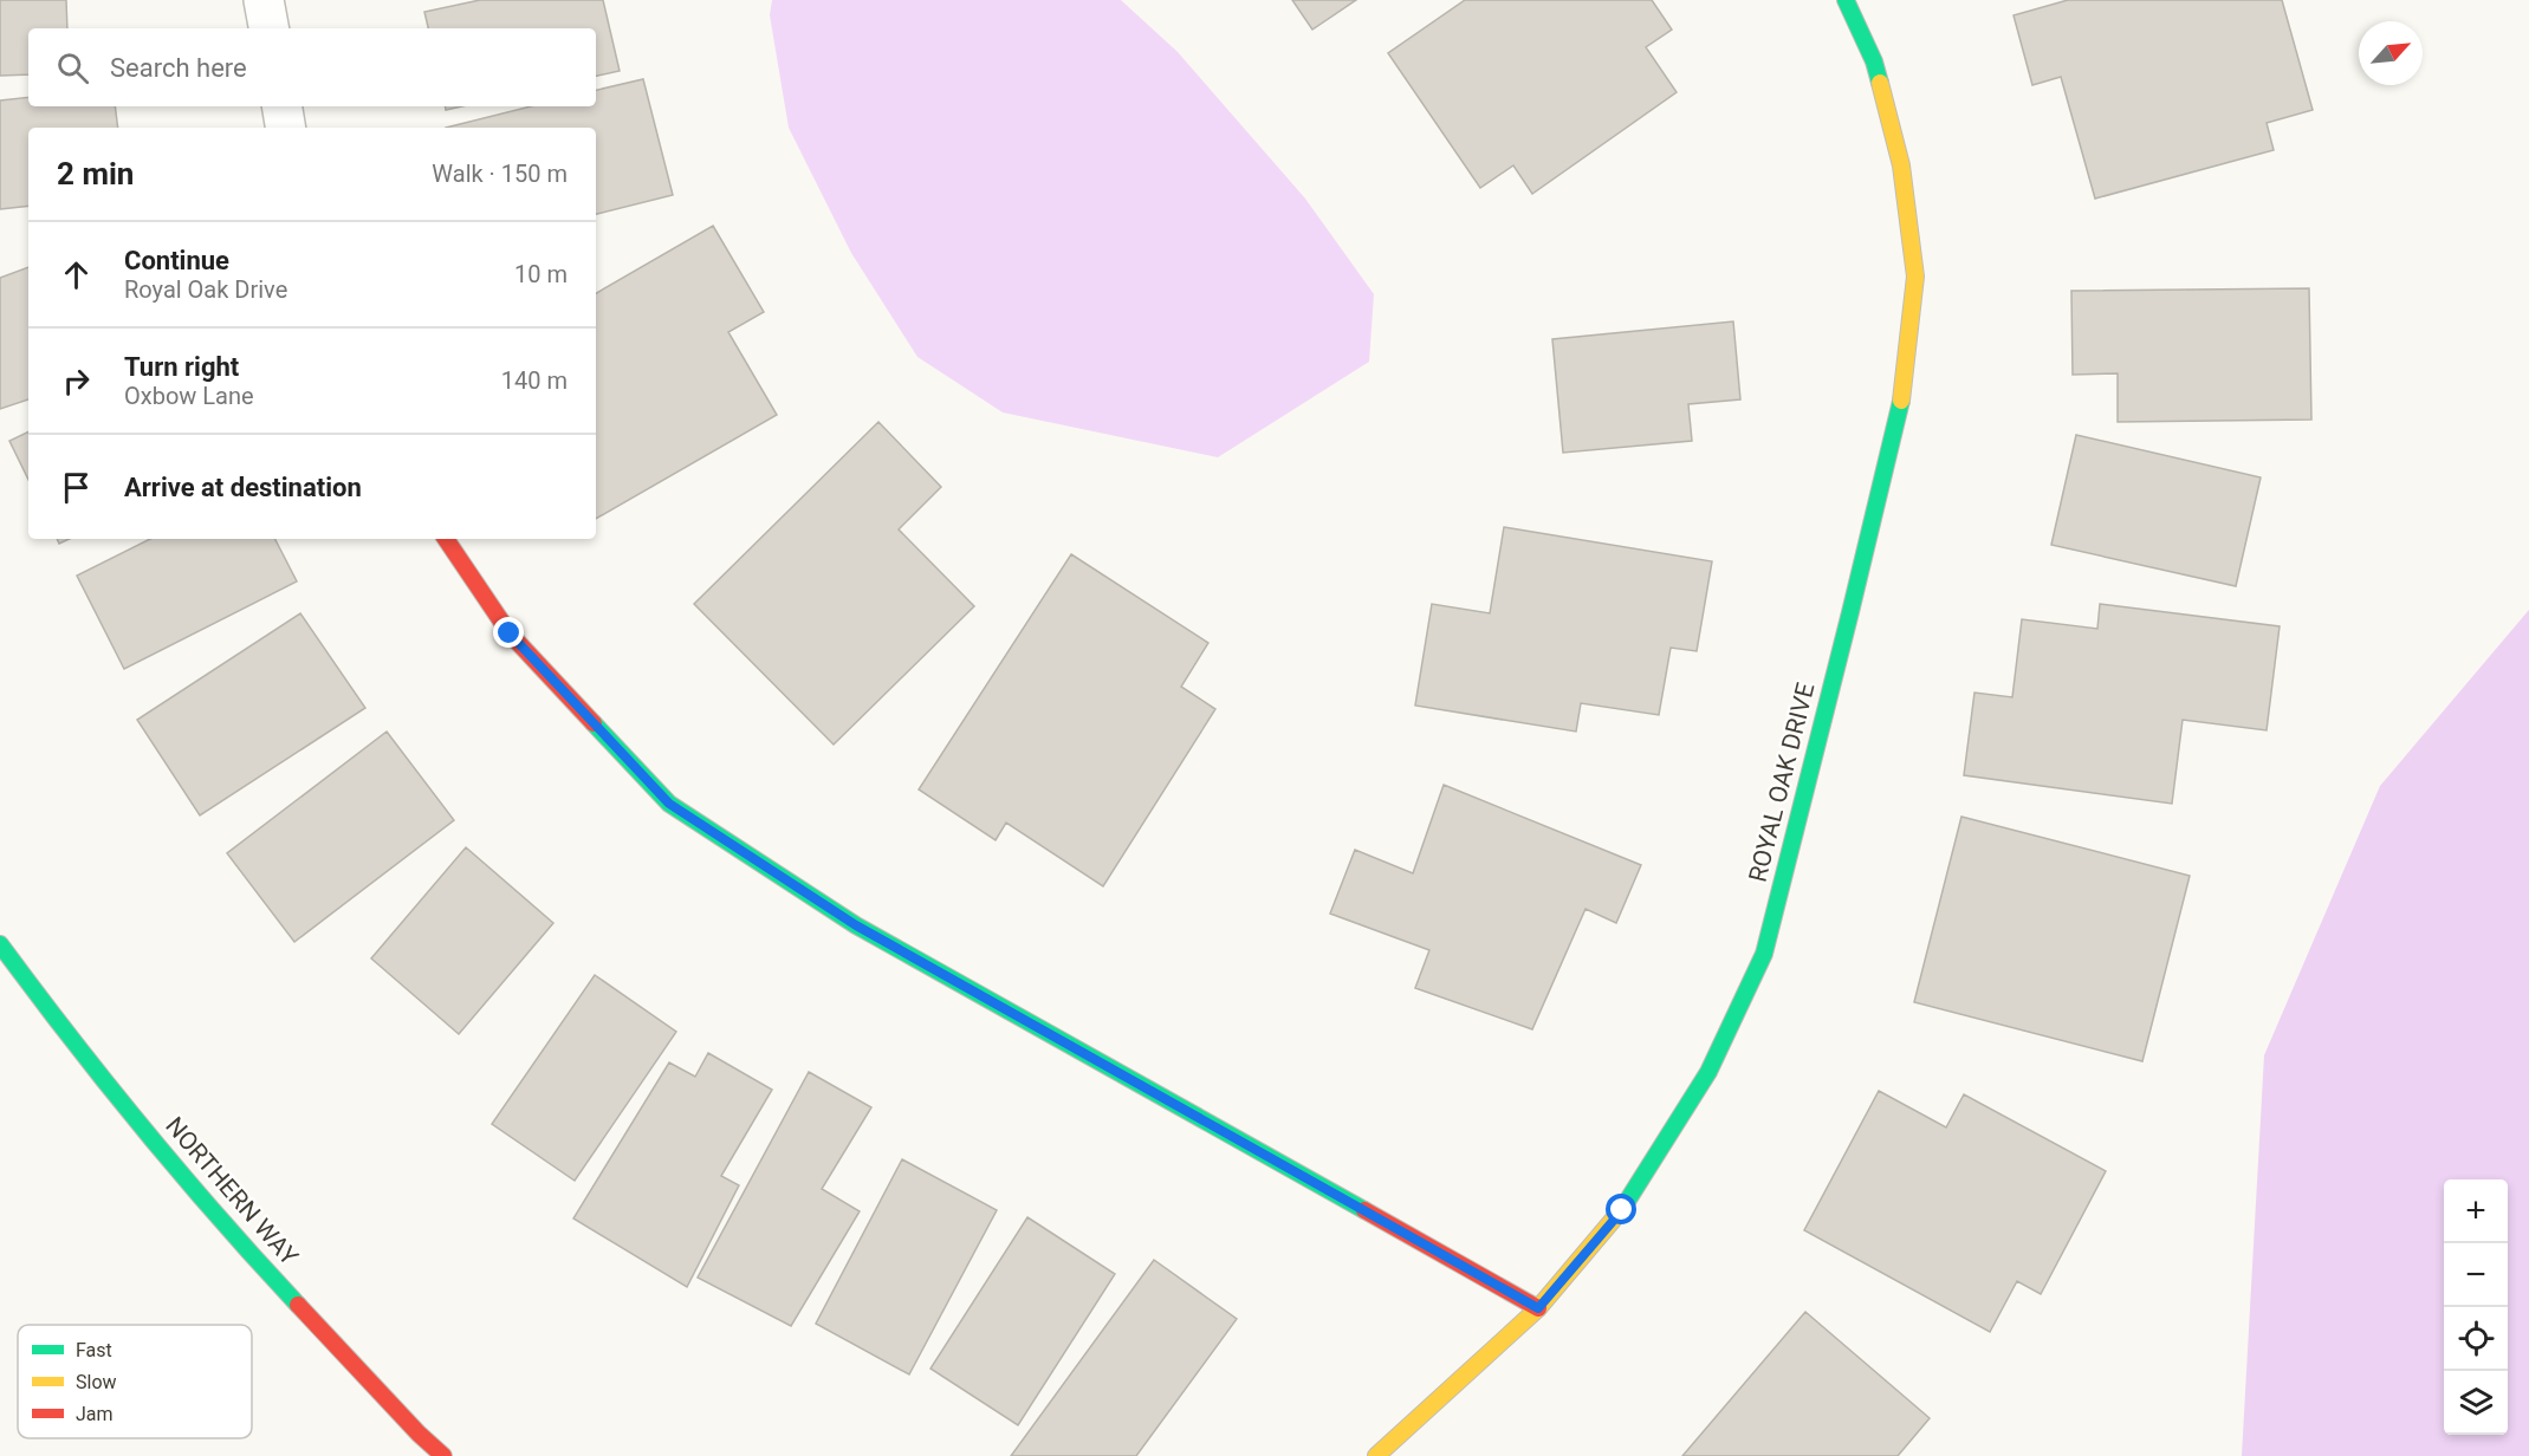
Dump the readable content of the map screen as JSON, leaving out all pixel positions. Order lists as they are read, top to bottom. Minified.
{"streets":{"street":["ROYAL OAK DRIVE","NORTHERN WAY"]},"legend":["Fast","Slow","Jam"],"north":"top right","page":{"search":"Search here","heading":["2 min","Walk · 150 m"],"list":[["Continue","Royal Oak Drive","10 m"],["Turn right","Oxbow Lane","140 m"],"Arrive at destination"],"map_buttons":["+","−"]}}
